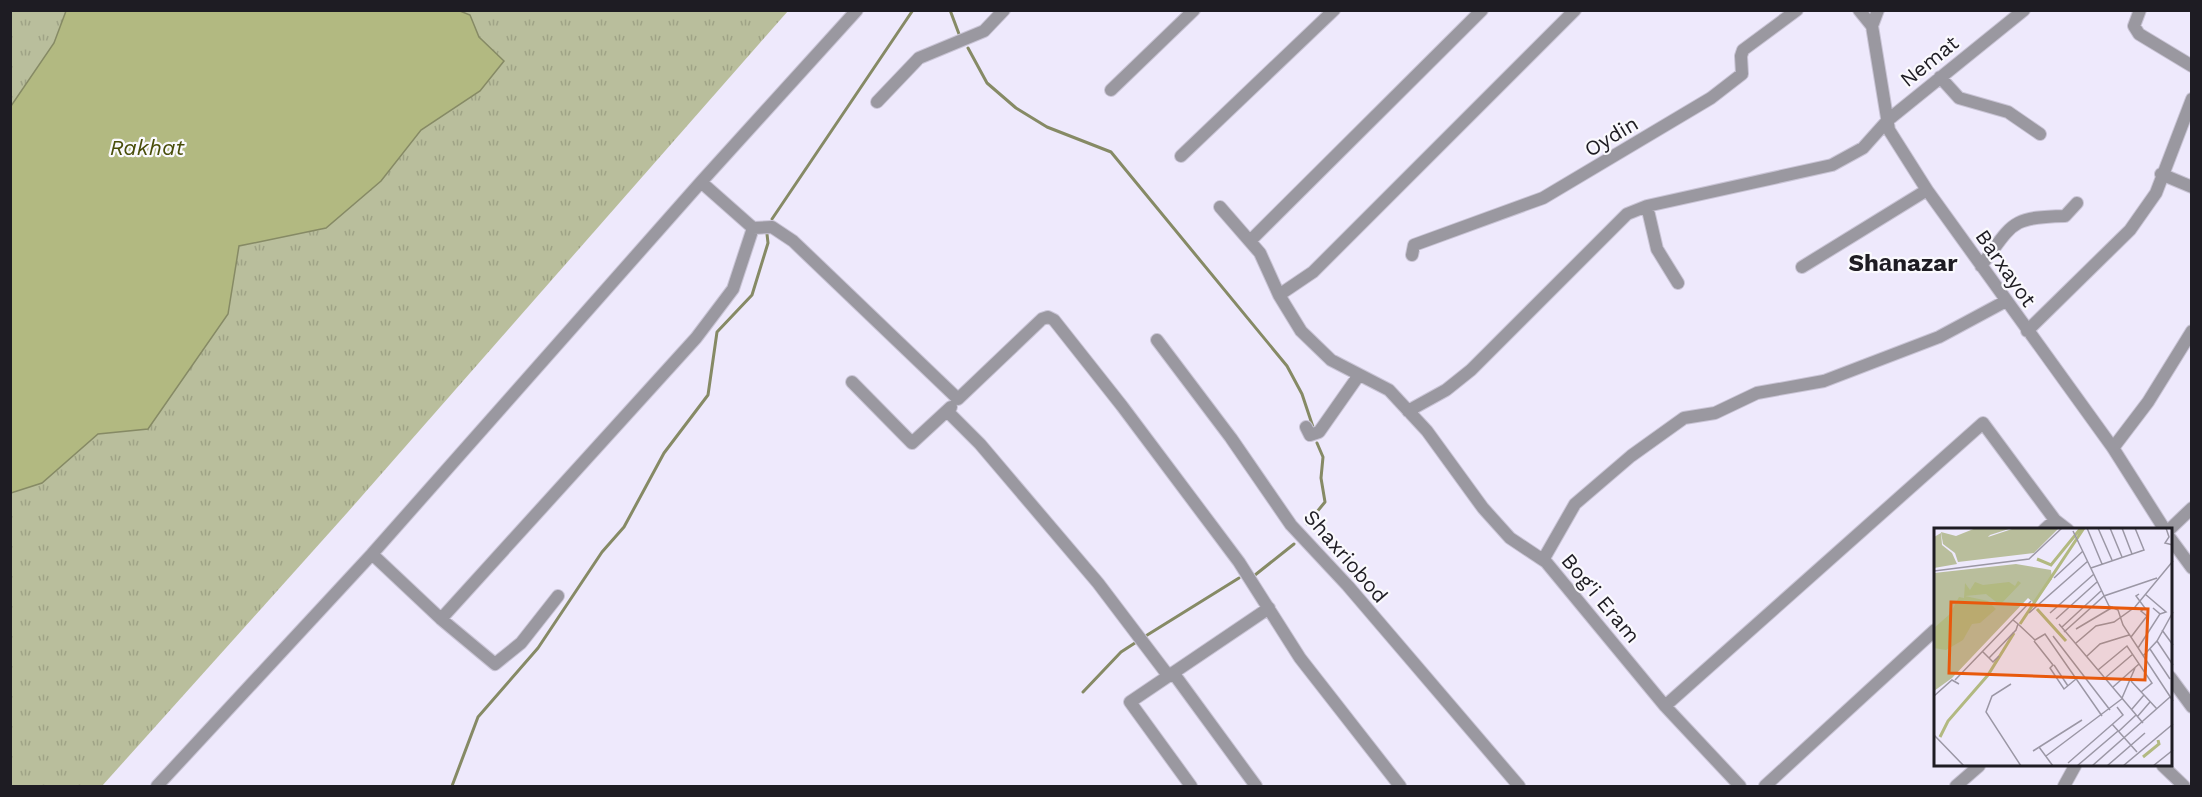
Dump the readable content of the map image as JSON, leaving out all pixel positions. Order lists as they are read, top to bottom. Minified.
{"streets":{"street":["Nemat","Oydin","Barxayot","Shaxriobod","Bog'i Eram"]},"crossings":[["Nemat","Barxayot"],["Nemat","Bog'i Eram"]],"districts":["Shаnazar"],"water":["Rakhat"]}
